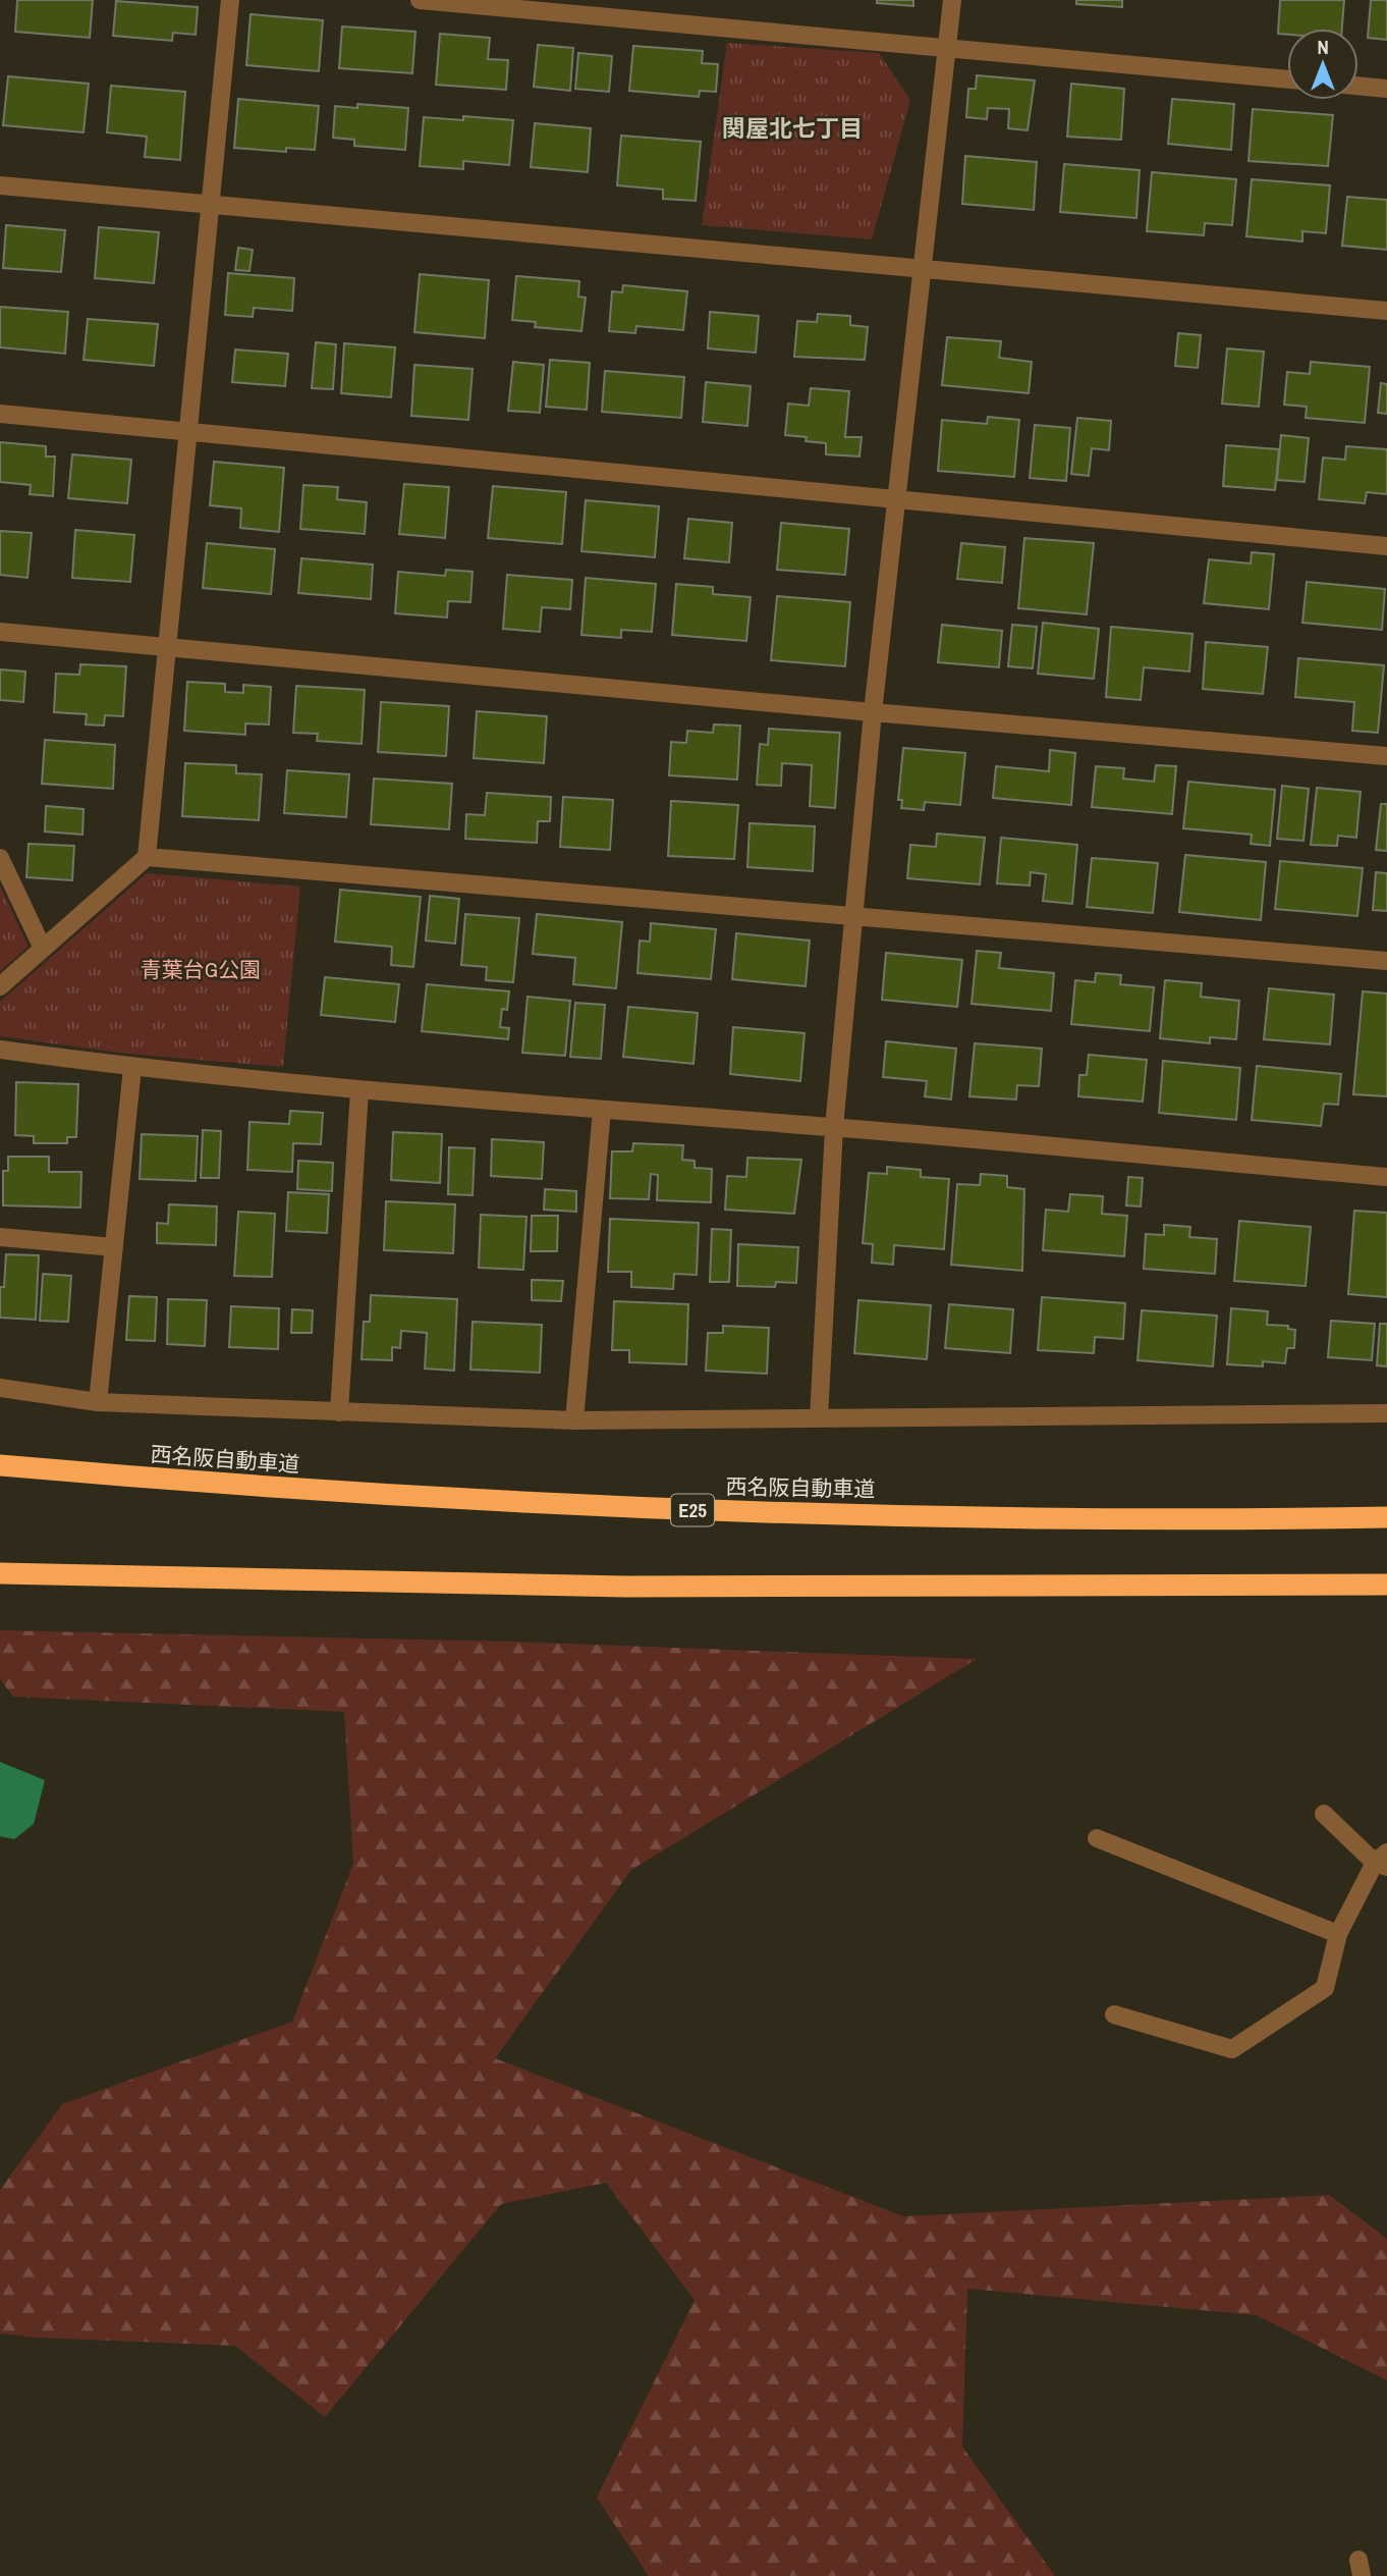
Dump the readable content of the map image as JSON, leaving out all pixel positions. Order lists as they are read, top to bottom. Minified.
{"streets":{"highway":["西名阪自動車道","E25"]},"districts":["関屋北七丁目"],"parks":["青葉台G公園"],"north":"top"}
